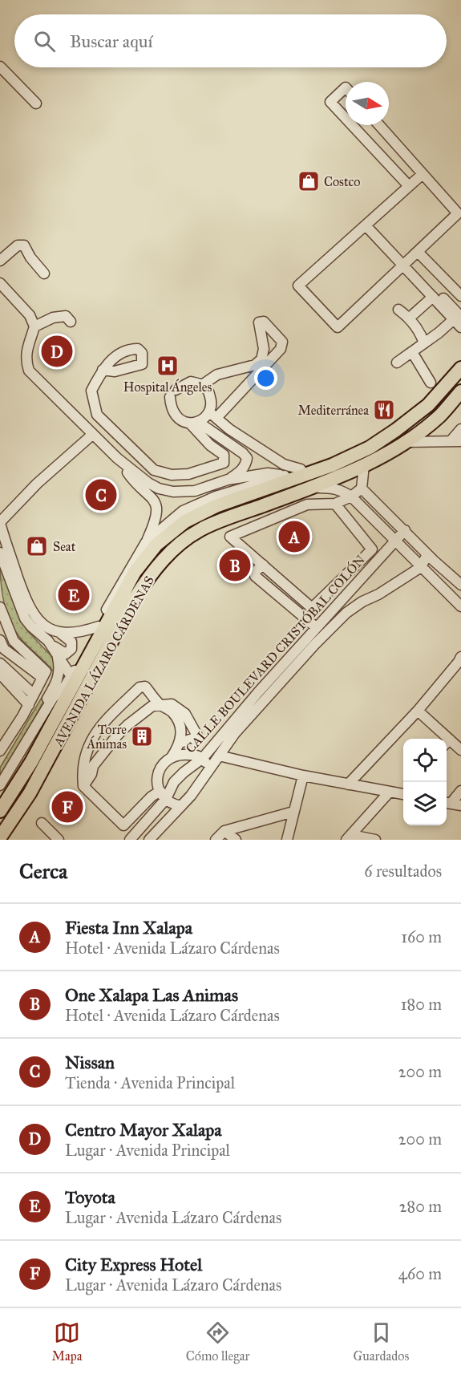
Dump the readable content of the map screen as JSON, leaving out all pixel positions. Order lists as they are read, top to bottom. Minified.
{"streets":{"highway":["AVENIDA LÁZARO CÁRDENAS"],"street":["CALLE BOULEVARD CRISTÓBAL COLÓN"]},"places":{"shop":["Costco","Seat"],"hospital":["Hospital Ángeles"],"restaurant":["Mediterránea"],"building":["Torre Ánimas"]},"north":"right","page":{"search":"Buscar aquí","pins":["D","C","A","B","E","F"],"heading":["Cerca","6 resultados"],"list":[{"mark":"A","name":"Fiesta Inn Xalapa","note":"Hotel · Avenida Lázaro Cárdenas","value":"160 m"},{"mark":"B","name":"One Xalapa Las Animas","note":"Hotel · Avenida Lázaro Cárdenas","value":"180 m"},{"mark":"C","name":"Nissan","note":"Tienda · Avenida Principal","value":"200 m"},{"mark":"D","name":"Centro Mayor Xalapa","note":"Lugar · Avenida Principal","value":"200 m"},{"mark":"E","name":"Toyota","note":"Lugar · Avenida Lázaro Cárdenas","value":"280 m"},{"mark":"F","name":"City Express Hotel","note":"Lugar · Avenida Lázaro Cárdenas","value":"460 m"}],"nav":["Mapa","Cómo llegar","Guardados"]}}
